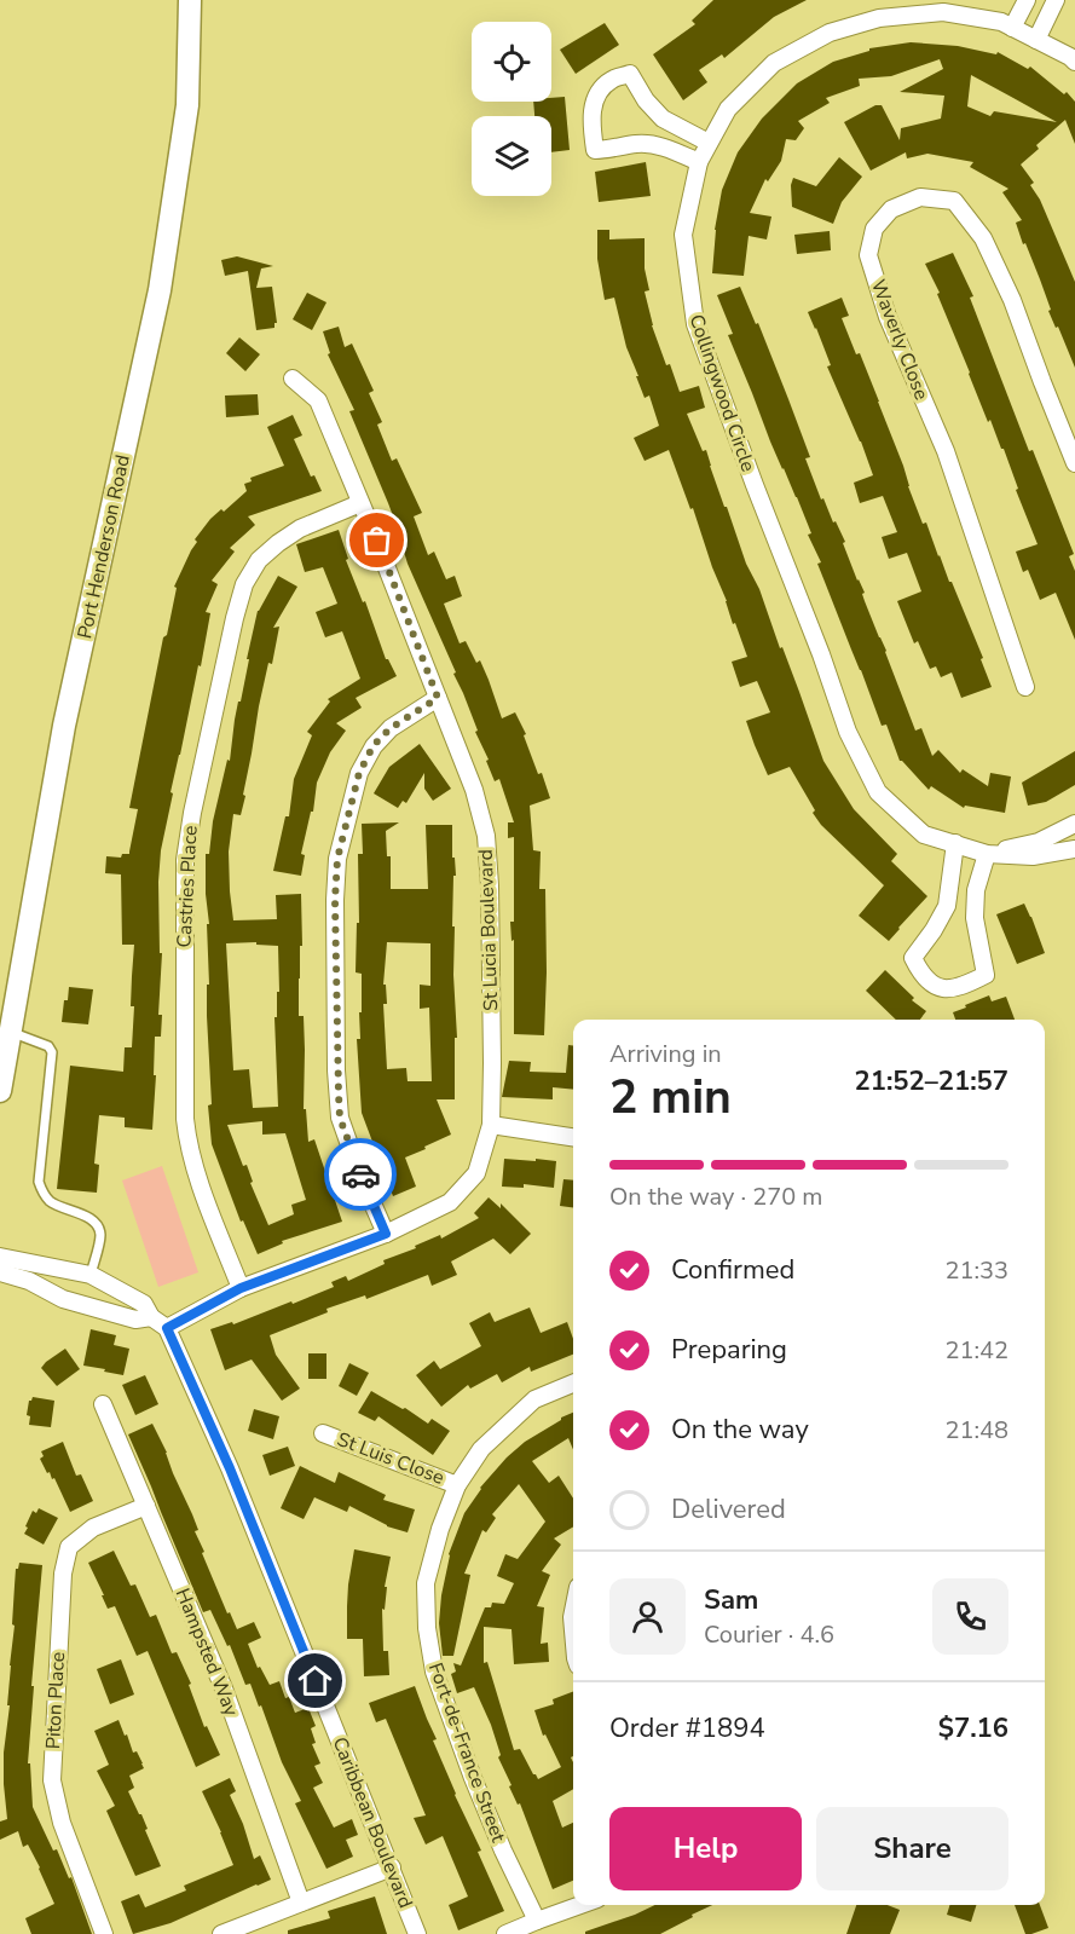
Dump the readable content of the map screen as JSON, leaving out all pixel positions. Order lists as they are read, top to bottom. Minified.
{"streets":{"street":["Waverly Close","Collingwood Circle","Port Henderson Road","Castries Place","St Lucia Boulevard","St Luis Close","Hampsted Way","Piton Place","Fort-de-France Street","Caribbean Boulevard"]},"crossings":[["Castries Place","St Lucia Boulevard"],["St Lucia Boulevard","Caribbean Boulevard"],["St Luis Close","Fort-de-France Street"],["Hampsted Way","Piton Place"]],"page":{"heading":["2 min","Arriving in","21:52–21:57"],"panel":["Sam","Courier · 4.6","Order #1894","$7.16"],"bar":"On the way · 270 m","list":[["Confirmed","21:33"],["Preparing","21:42"],["On the way","21:48"],"Delivered"],"buttons":["Help","Share"]}}
